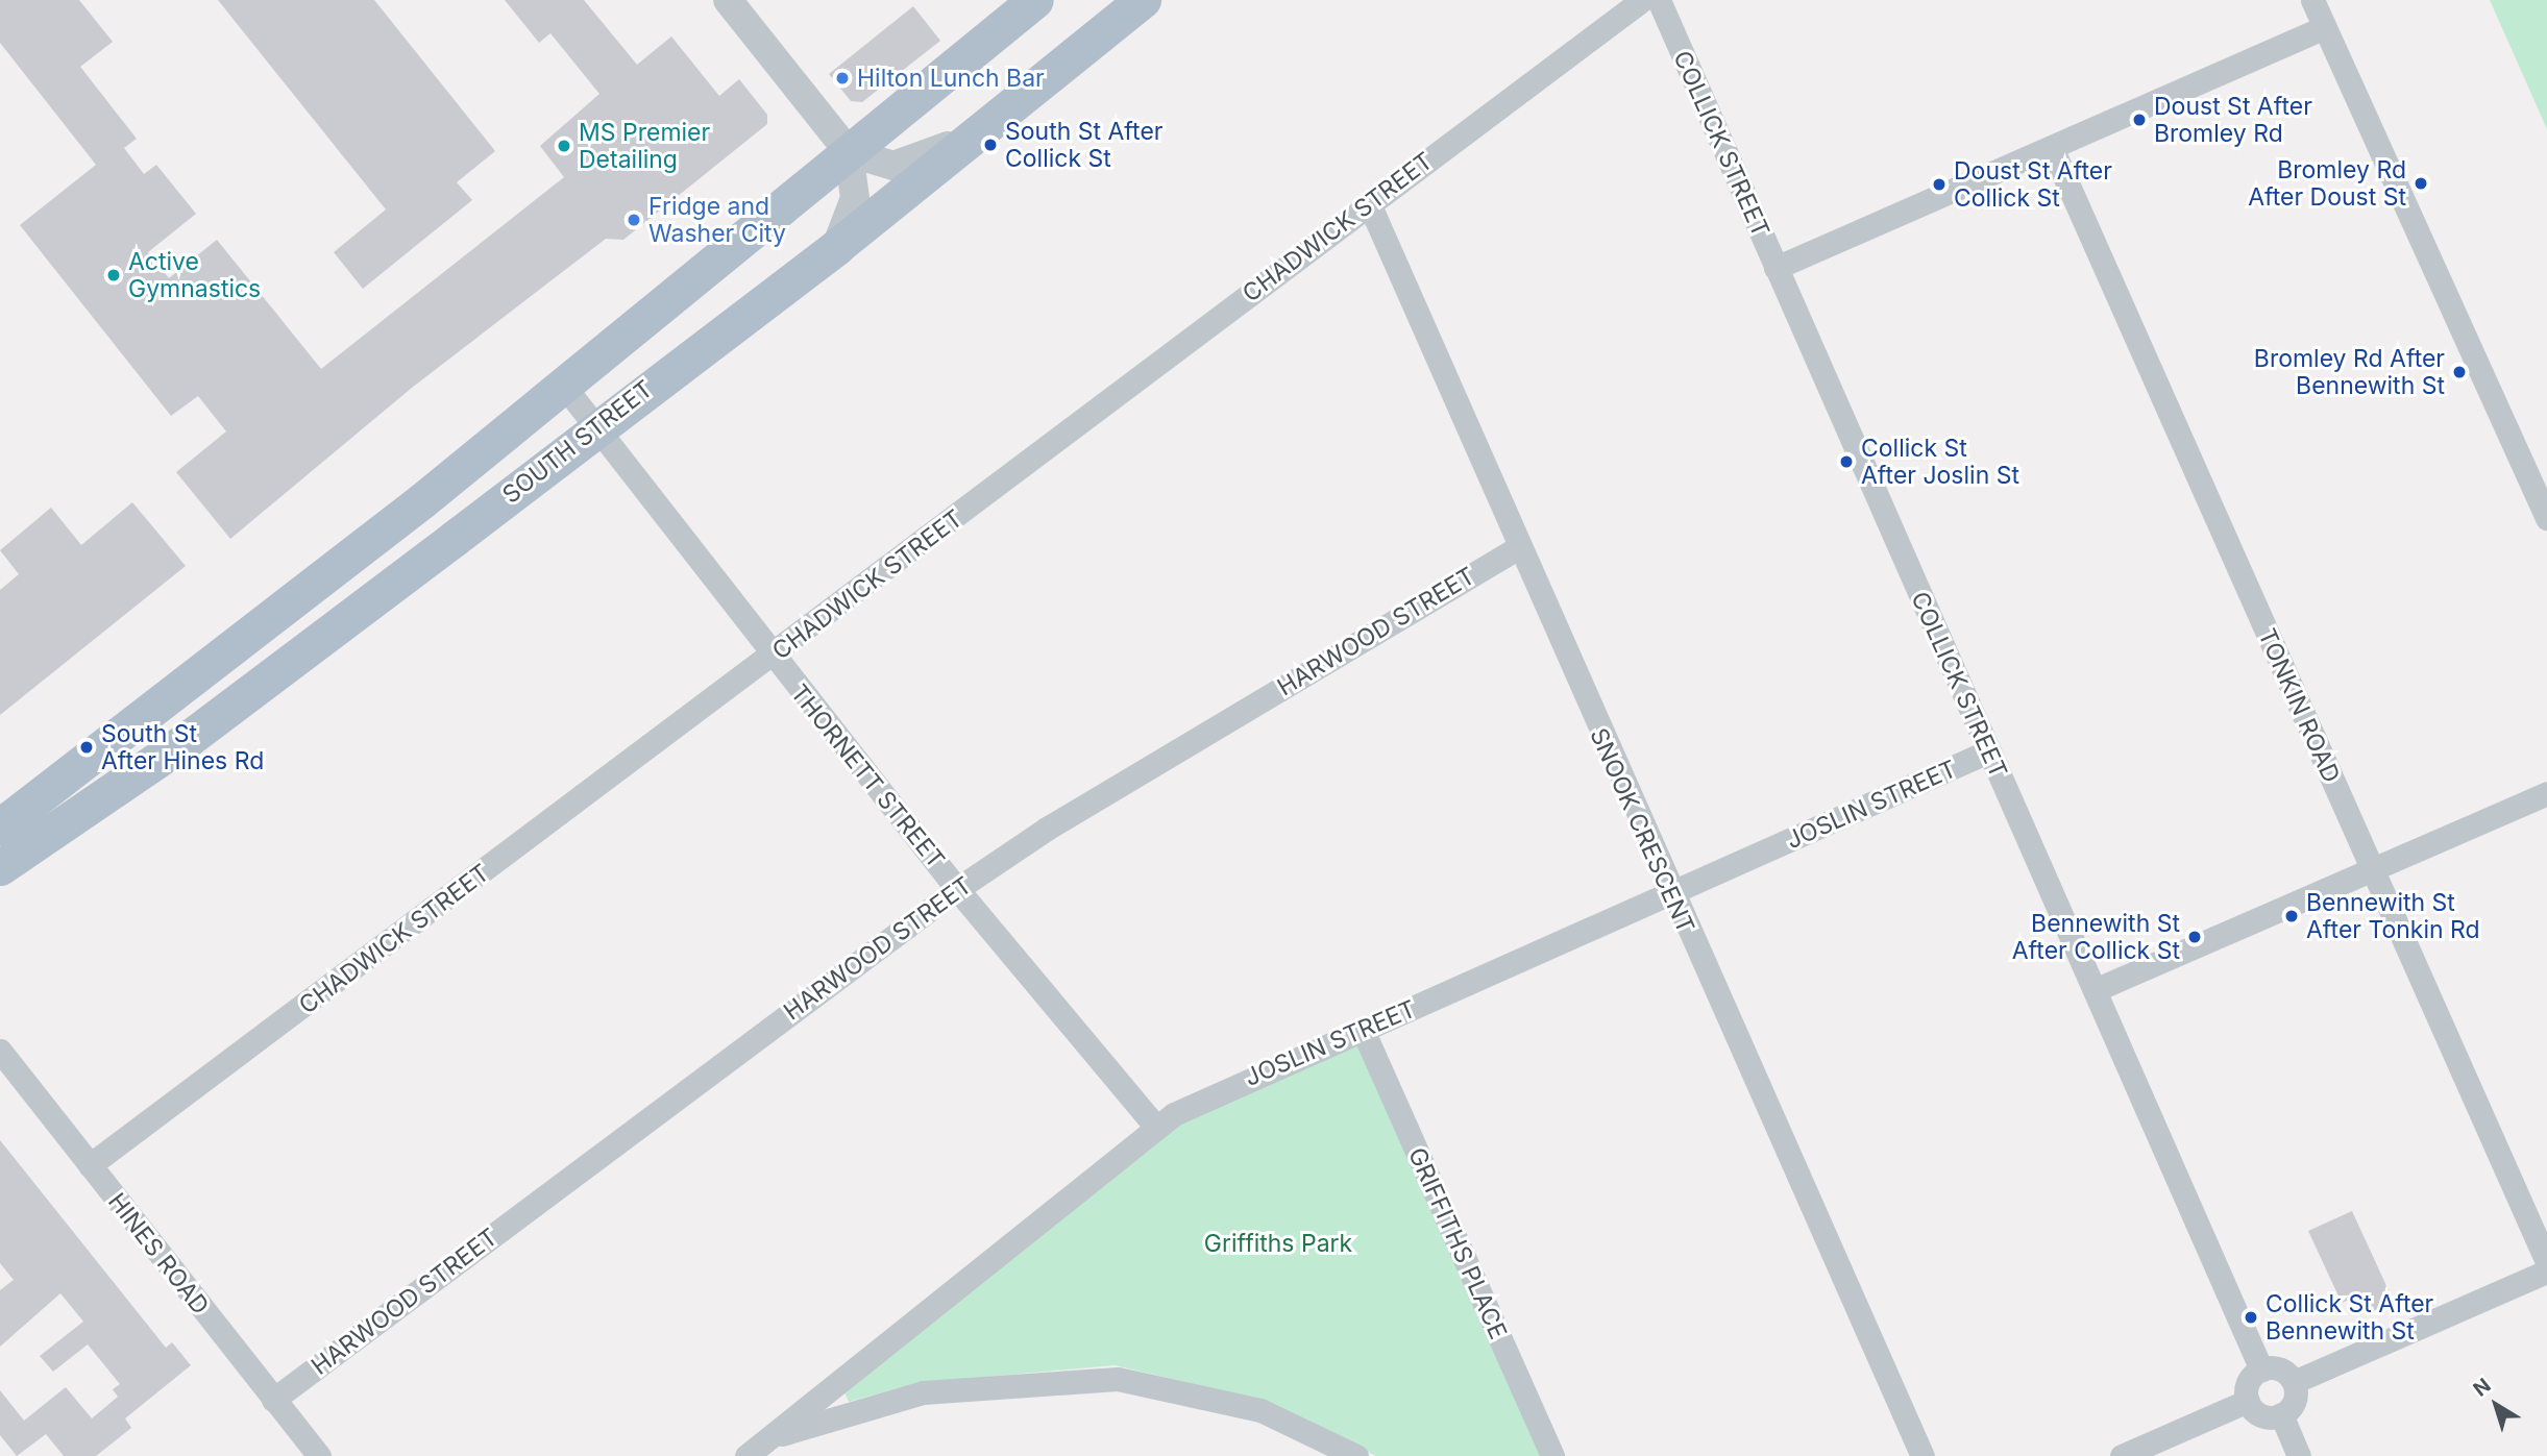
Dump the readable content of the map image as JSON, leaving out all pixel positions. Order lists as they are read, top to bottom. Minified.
{"streets":{"main road":["SOUTH STREET"],"street":["COLLICK STREET","CHADWICK STREET","HARWOOD STREET","TONKIN ROAD","THORNETT STREET","JOSLIN STREET","SNOOK CRESCENT","GRIFFITHS PLACE","HINES ROAD"]},"crossings":[["COLLICK STREET","JOSLIN STREET"],["CHADWICK STREET","THORNETT STREET"],["CHADWICK STREET","SNOOK CRESCENT"],["CHADWICK STREET","HINES ROAD"],["SOUTH STREET","THORNETT STREET"],["HARWOOD STREET","THORNETT STREET"],["HARWOOD STREET","SNOOK CRESCENT"],["HARWOOD STREET","HINES ROAD"],["THORNETT STREET","JOSLIN STREET"],["JOSLIN STREET","SNOOK CRESCENT"],["JOSLIN STREET","GRIFFITHS PLACE"]],"parks":["Griffiths Park"],"places":["Hilton Lunch Bar","Doust St After Bromley Rd","South St After Collick St","MS Premier Detailing","Bromley Rd After Doust St","Doust St After Collick St","Fridge and Washer City","Active Gymnastics","Bromley Rd After Bennewith St","Collick St After Joslin St","South St After Hines Rd","Bennewith St After Tonkin Rd","Bennewith St After Collick St","Collick St After Bennewith St"],"north":"top left"}
